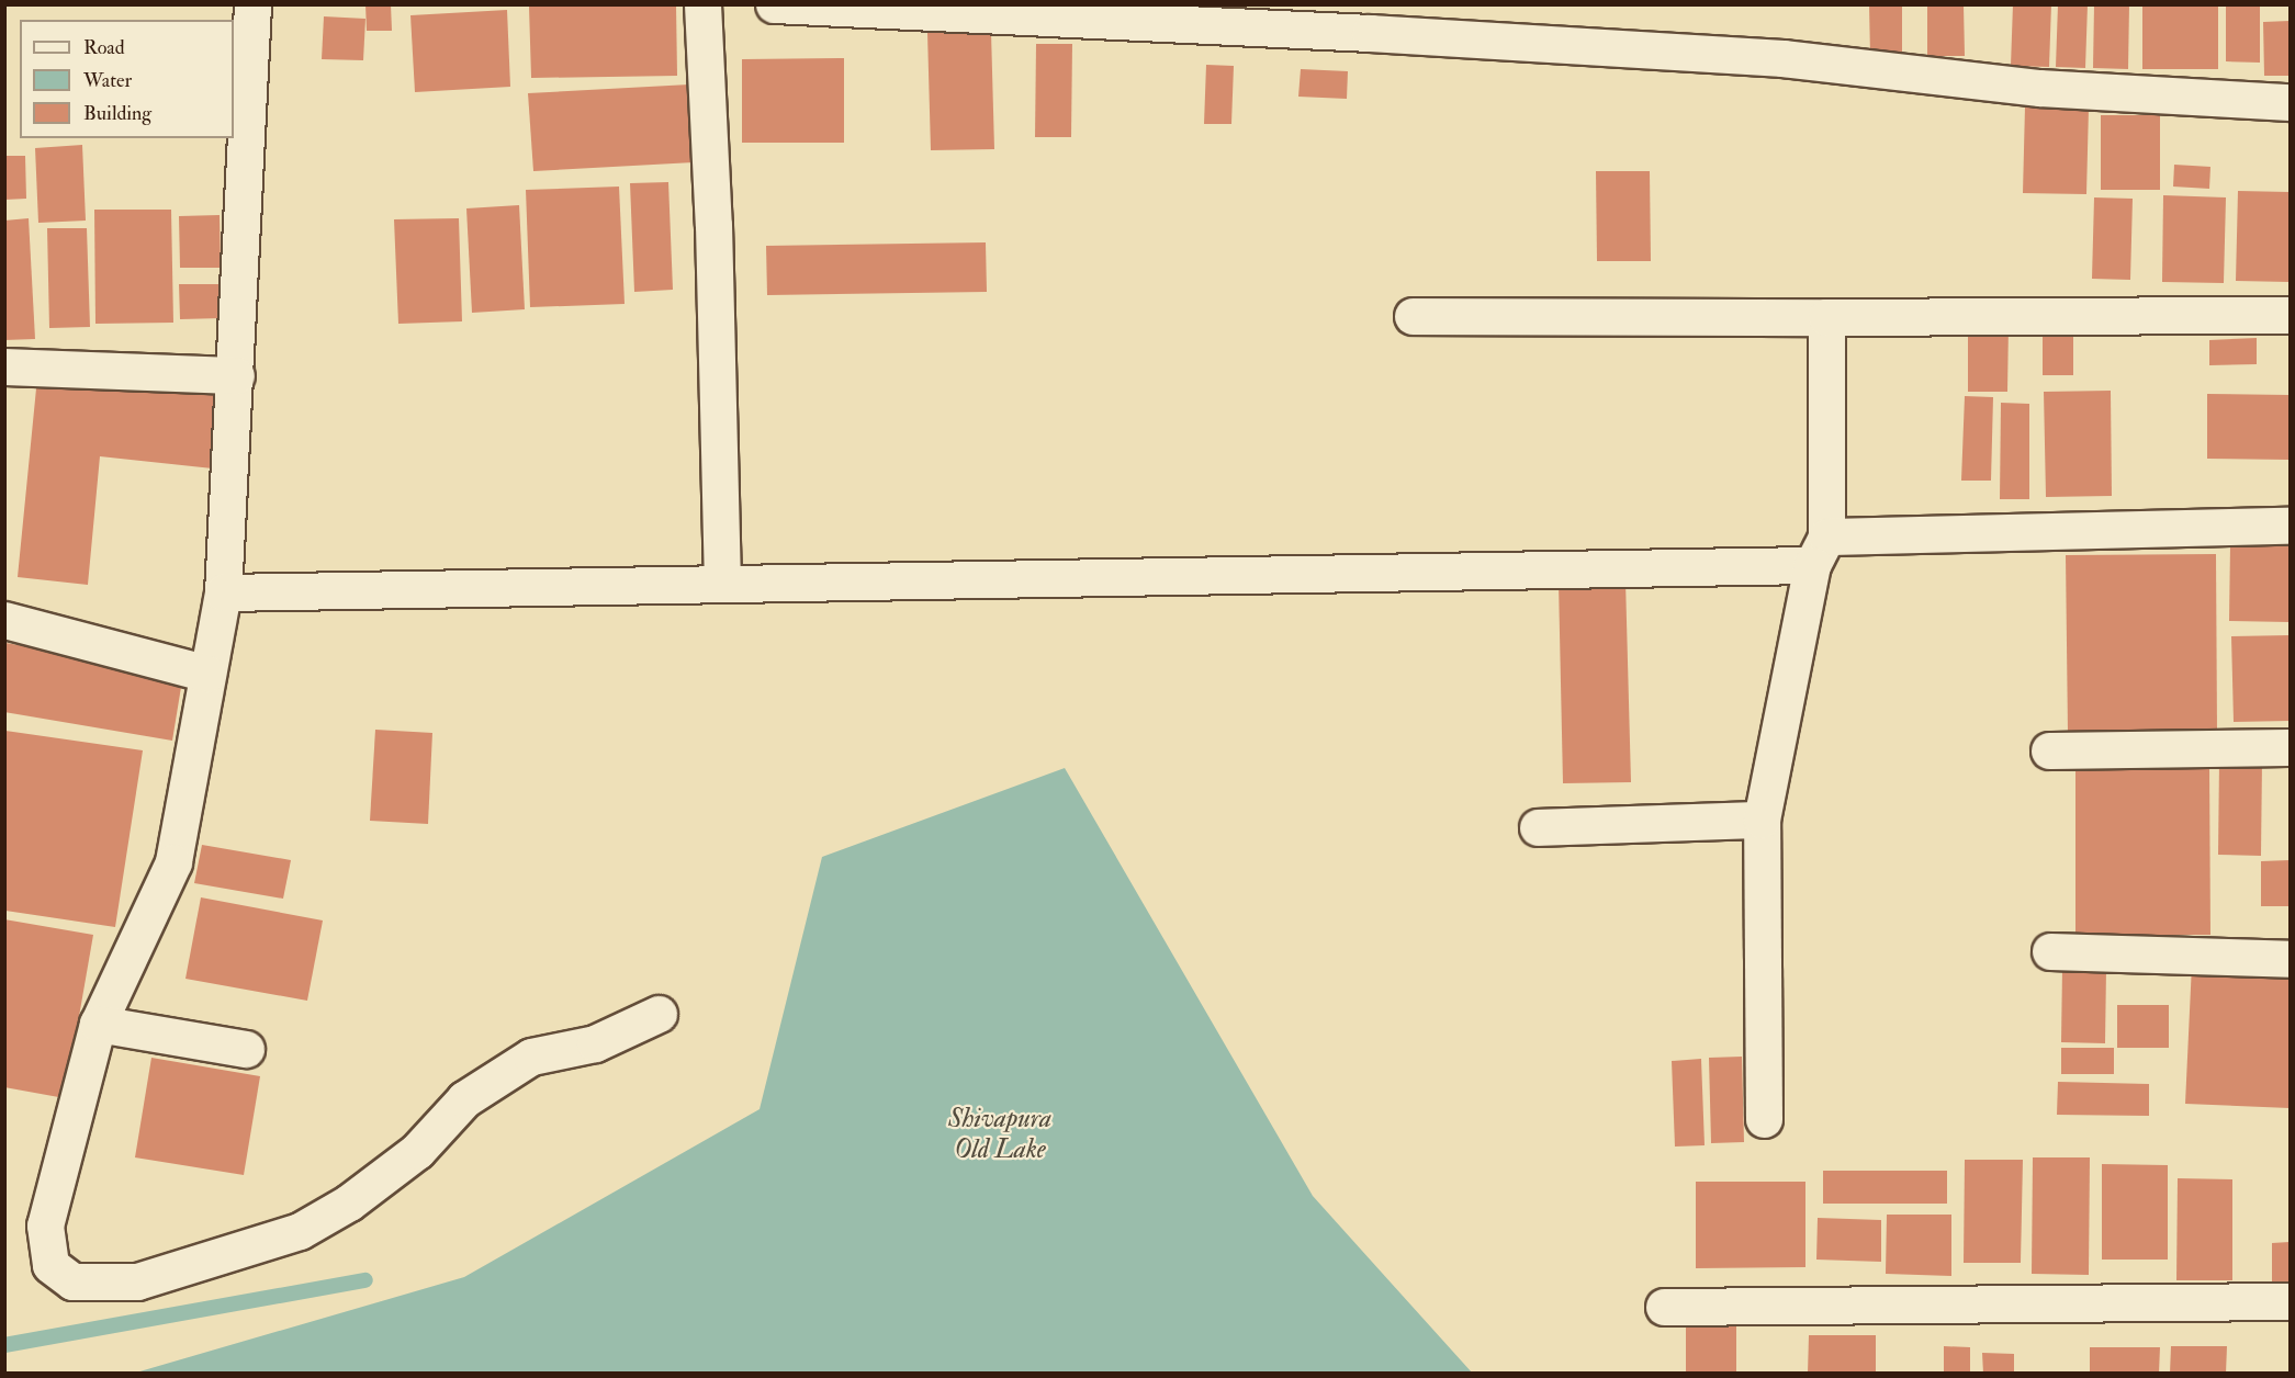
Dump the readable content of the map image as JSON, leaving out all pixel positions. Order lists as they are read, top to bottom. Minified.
{"water":["Shivapura Old Lake"],"legend":["Road","Water","Building"]}
